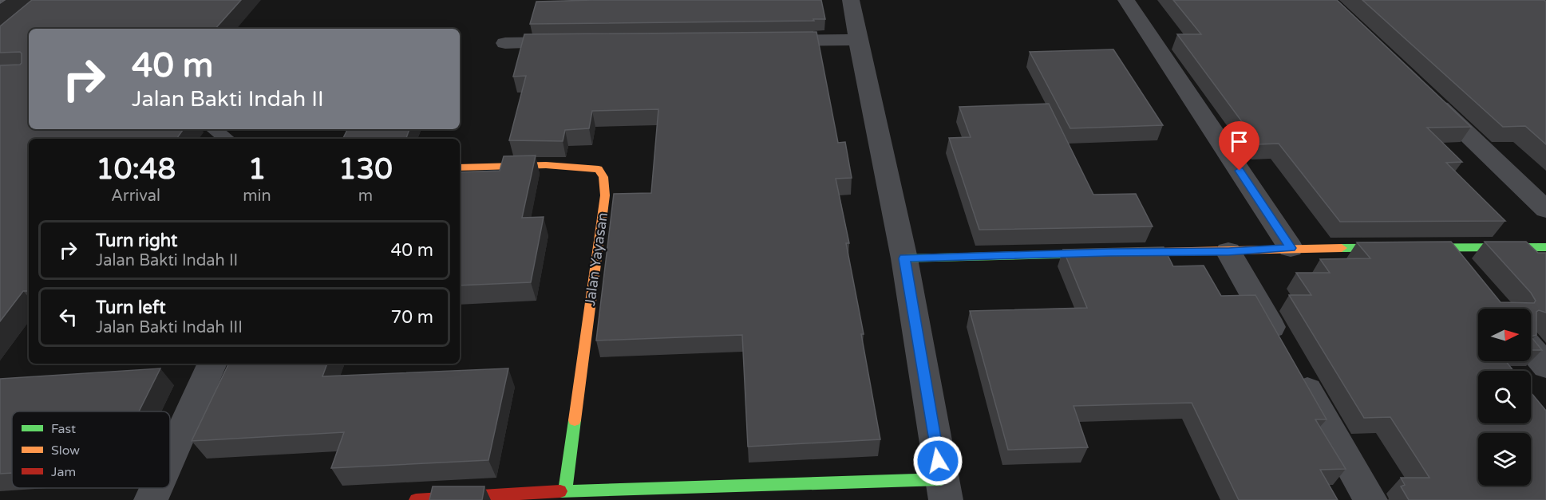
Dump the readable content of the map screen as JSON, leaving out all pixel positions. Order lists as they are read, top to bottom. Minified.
{"streets":{"street":["Jalan Yayasan"]},"legend":["Fast","Slow","Jam"],"north":"right","page":{"turn":["40 m","Jalan Bakti Indah II"],"eta":["10:48","Arrival","1","min","130","m"],"list":[{"name":"Turn right","note":"Jalan Bakti Indah II","value":"40 m"},{"name":"Turn left","note":"Jalan Bakti Indah III","value":"70 m"}]}}
